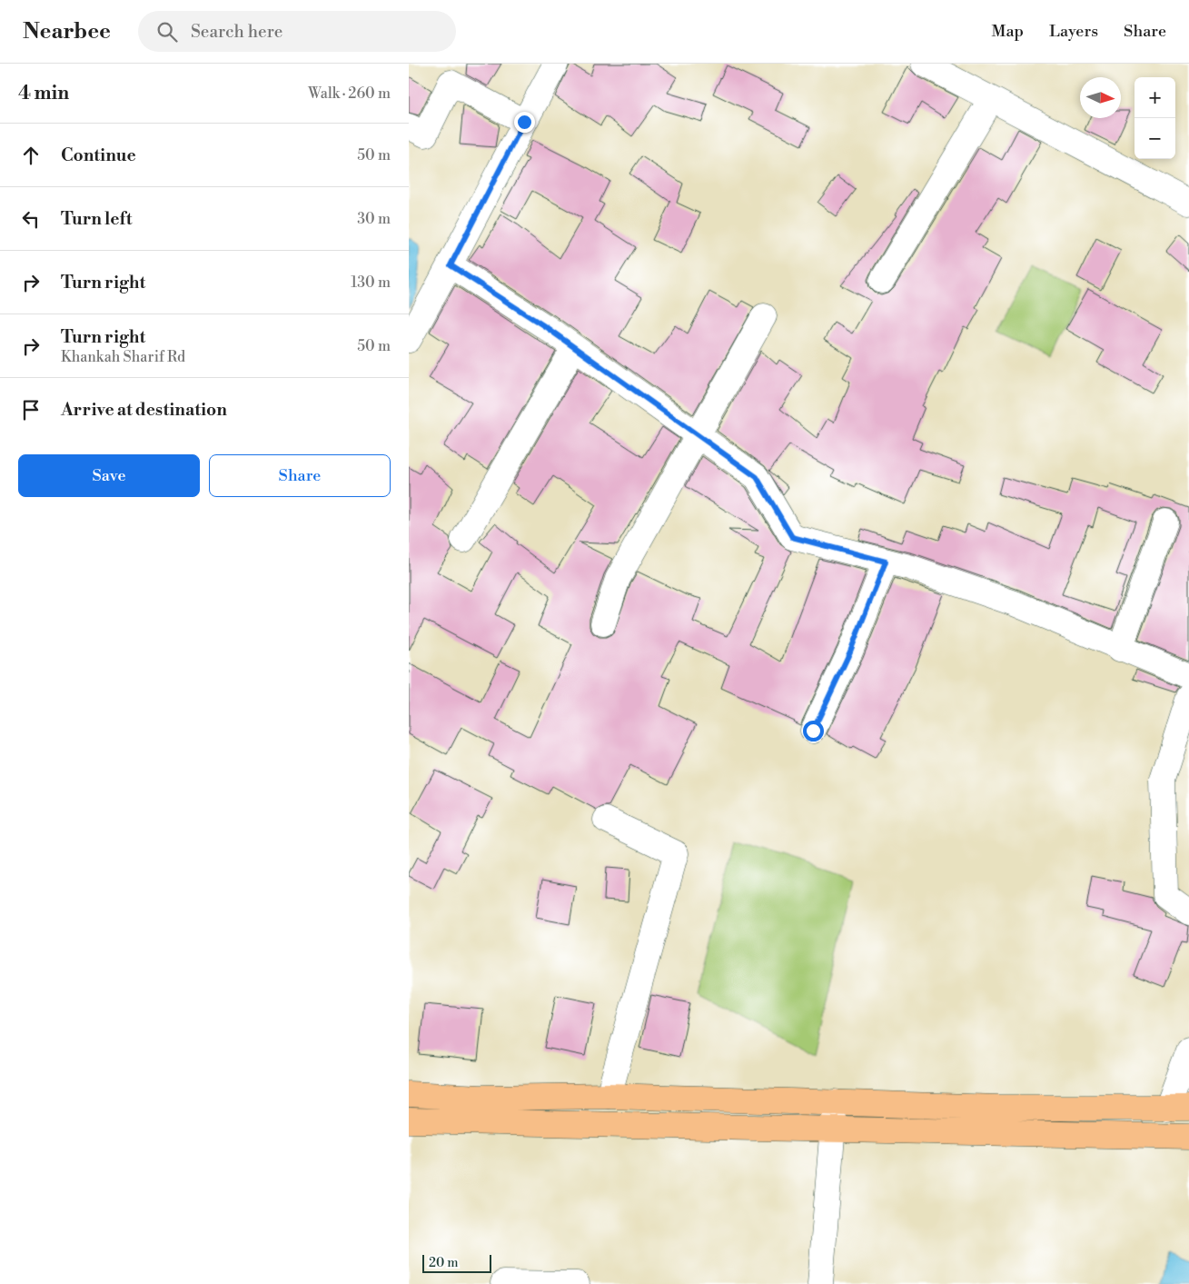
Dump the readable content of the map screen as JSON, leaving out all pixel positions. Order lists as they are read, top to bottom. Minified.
{"scale_bar":"20 m","north":"right","page":{"header":"Nearbee","search":"Search here","nav":["Map","Layers","Share"],"heading":["4 min","Walk · 260 m"],"map_buttons":["+","−"],"list":[["Continue","50 m"],["Turn left","30 m"],["Turn right","130 m"],["Turn right","Khankah Sharif Rd","50 m"],"Arrive at destination"],"buttons":["Save","Share"],"scale":"20 m"}}
